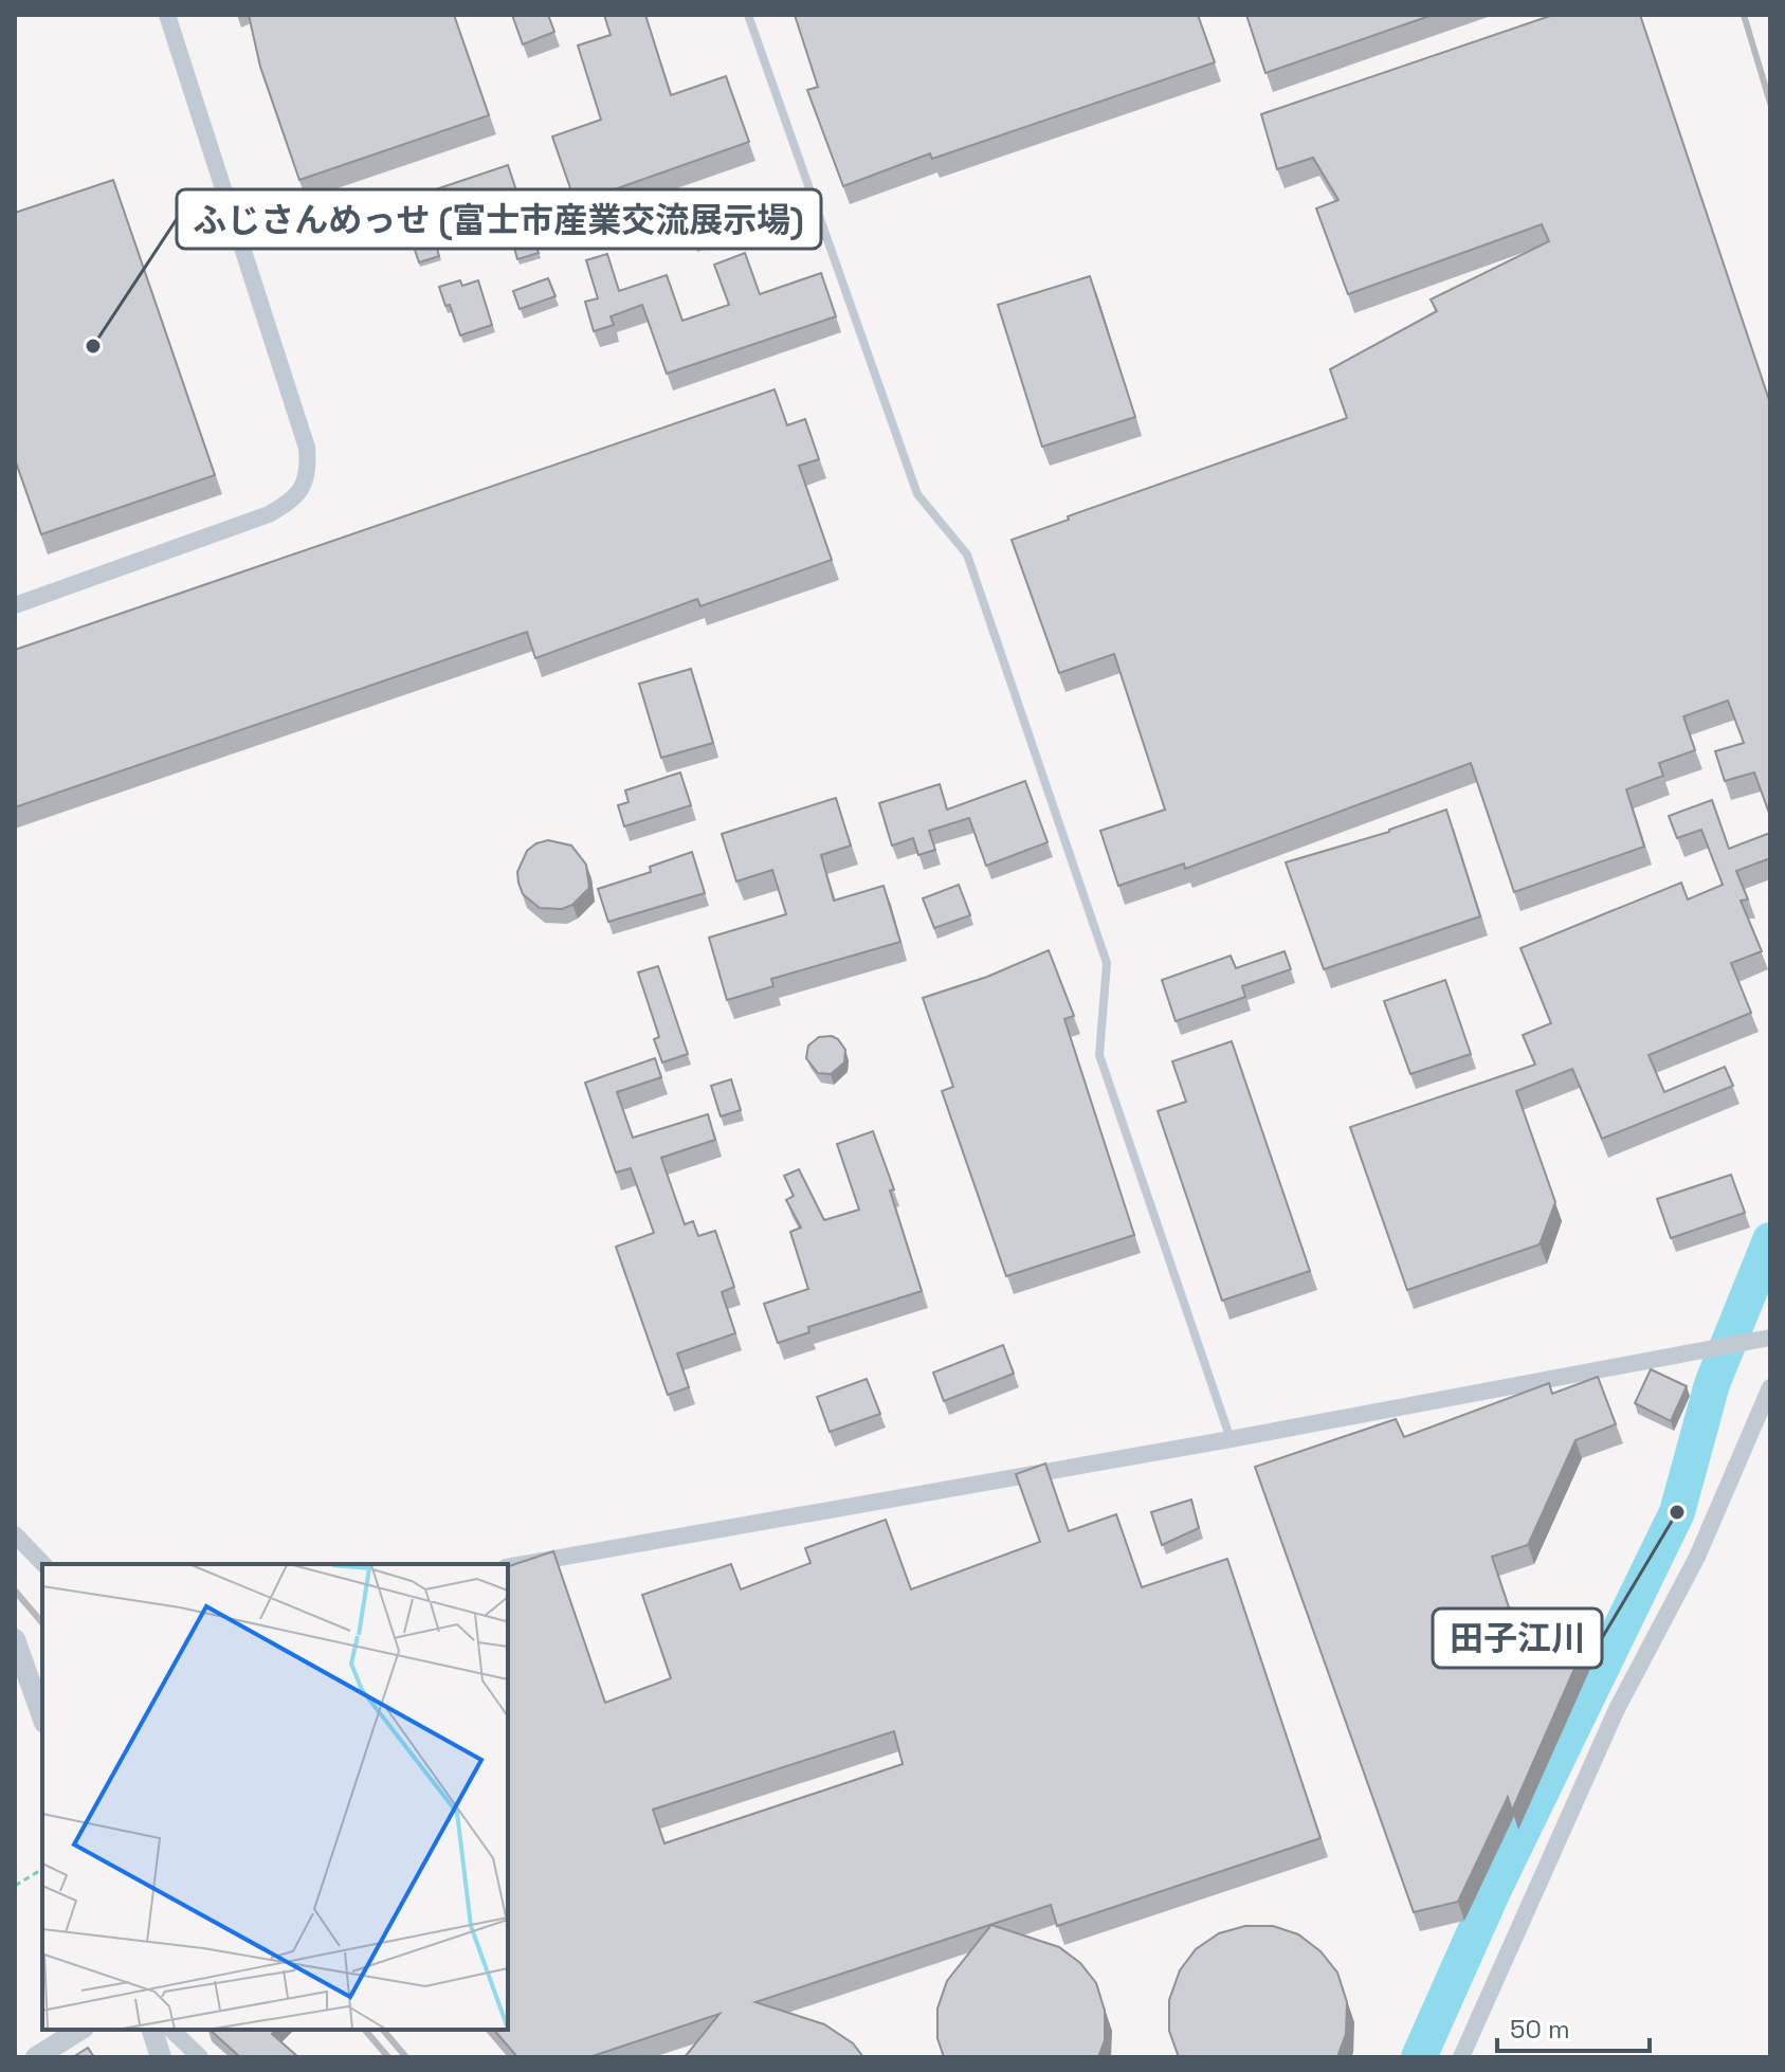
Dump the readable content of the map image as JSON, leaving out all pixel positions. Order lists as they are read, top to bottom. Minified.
{"places":["ふじさんめっせ (富士市産業交流展示場)","田子江川"],"scale_bar":"50 m"}
